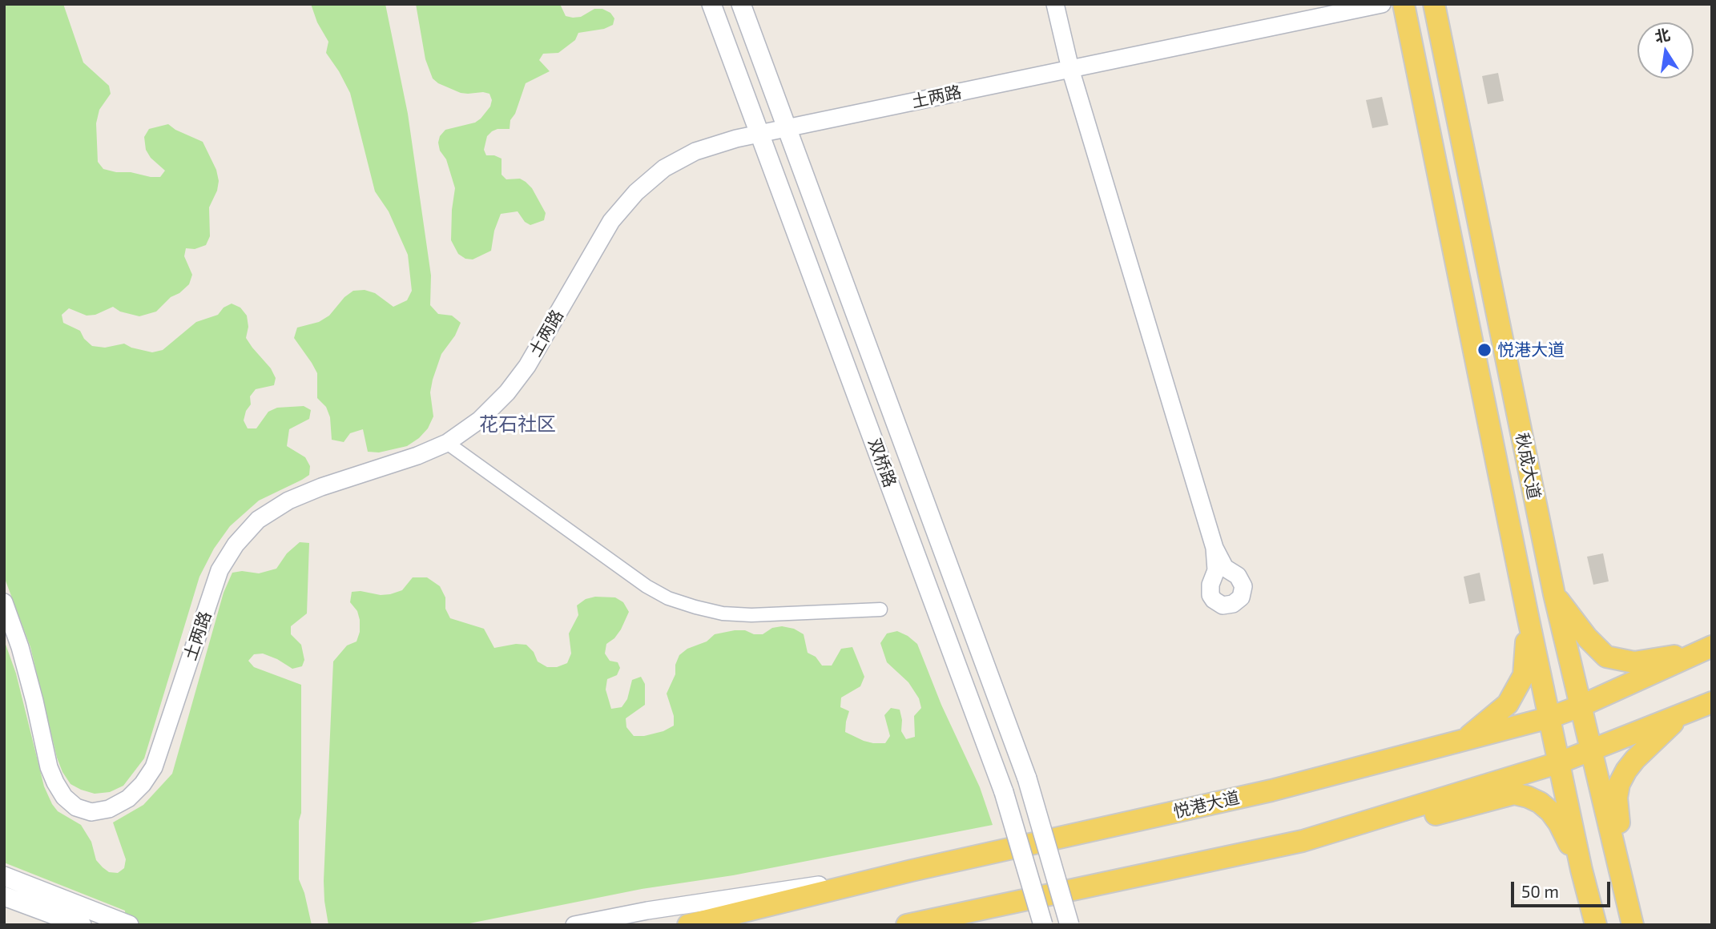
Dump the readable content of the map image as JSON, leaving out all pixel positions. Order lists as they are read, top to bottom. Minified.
{"streets":{"main road":["双桥路","秋成大道","悦港大道"],"street":["土两路"]},"crossings":[["土两路","双桥路"],["秋成大道","悦港大道"]],"districts":["花石社区"],"places":["悦港大道"],"scale_bar":"50 m","north":"top"}
